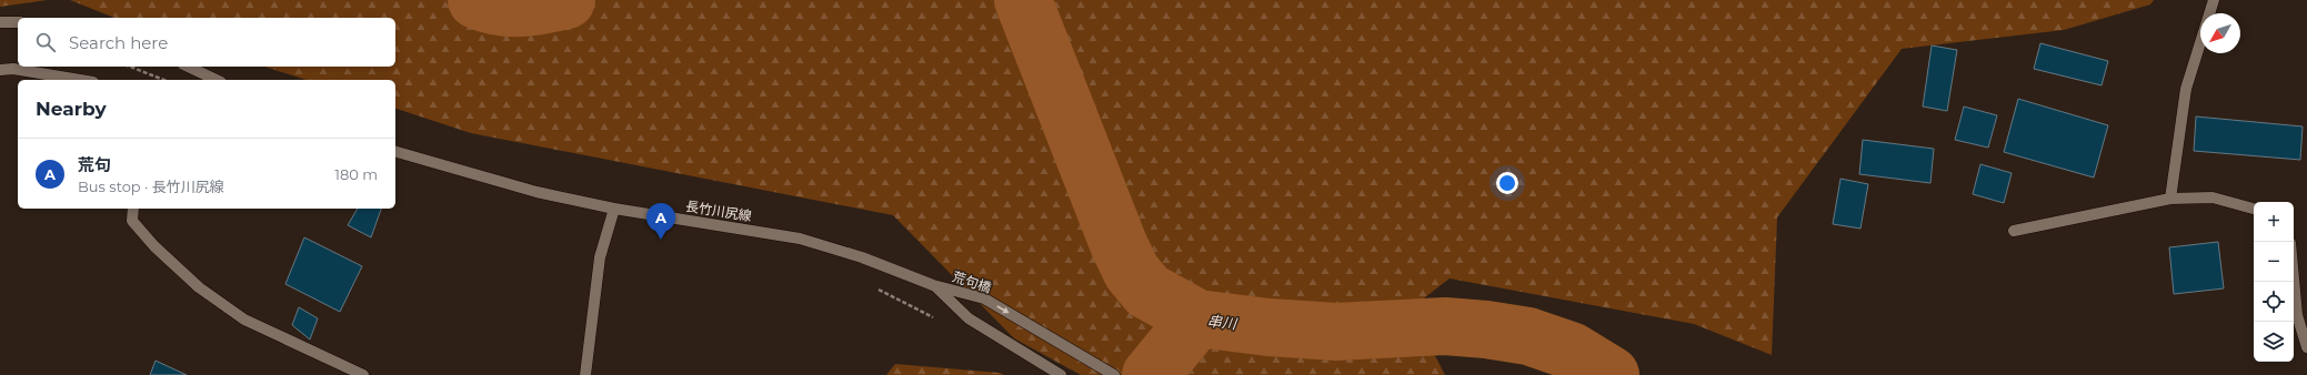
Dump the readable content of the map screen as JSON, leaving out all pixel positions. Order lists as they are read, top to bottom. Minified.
{"streets":{"main road":["長竹川尻線","荒句橋"]},"crossings":[["長竹川尻線","荒句橋"]],"water":["串川"],"north":"bottom left","page":{"search":"Search here","heading":"Nearby","list":[{"mark":"A","name":"荒句","note":"Bus stop · 長竹川尻線","value":"180 m"}],"map_buttons":["+","−"],"pins":"A"}}
